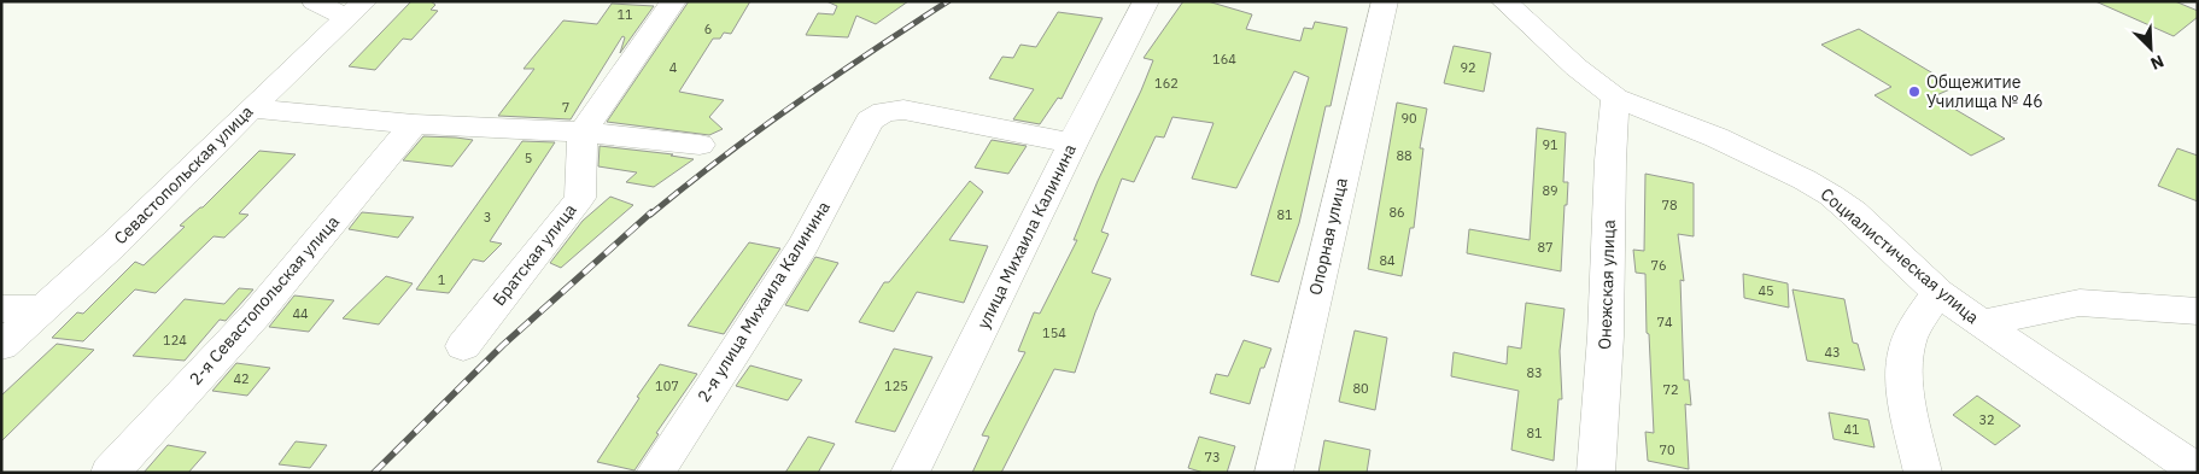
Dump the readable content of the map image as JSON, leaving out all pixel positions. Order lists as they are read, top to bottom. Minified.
{"streets":{"street":["Севастопольская улица","улица Михаила Калинина","Опорная улица","Братская улица","Социалистическая улица","Онежская улица","2-я Севастопольская улица","2-я улица Михаила Калинина"]},"crossings":[["улица Михаила Калинина","2-я улица Михаила Калинина"],["Социалистическая улица","Онежская улица"]],"places":["Общежитие Училища № 46"],"house_numbers":["11","6","164","4","92","162","7","90","91","88","5","89","78","86","81","3","87","84","76","1","45","44","74","154","124","43","83","42","107","125","80","72","32","41","81","70","73"],"north":"bottom right"}
